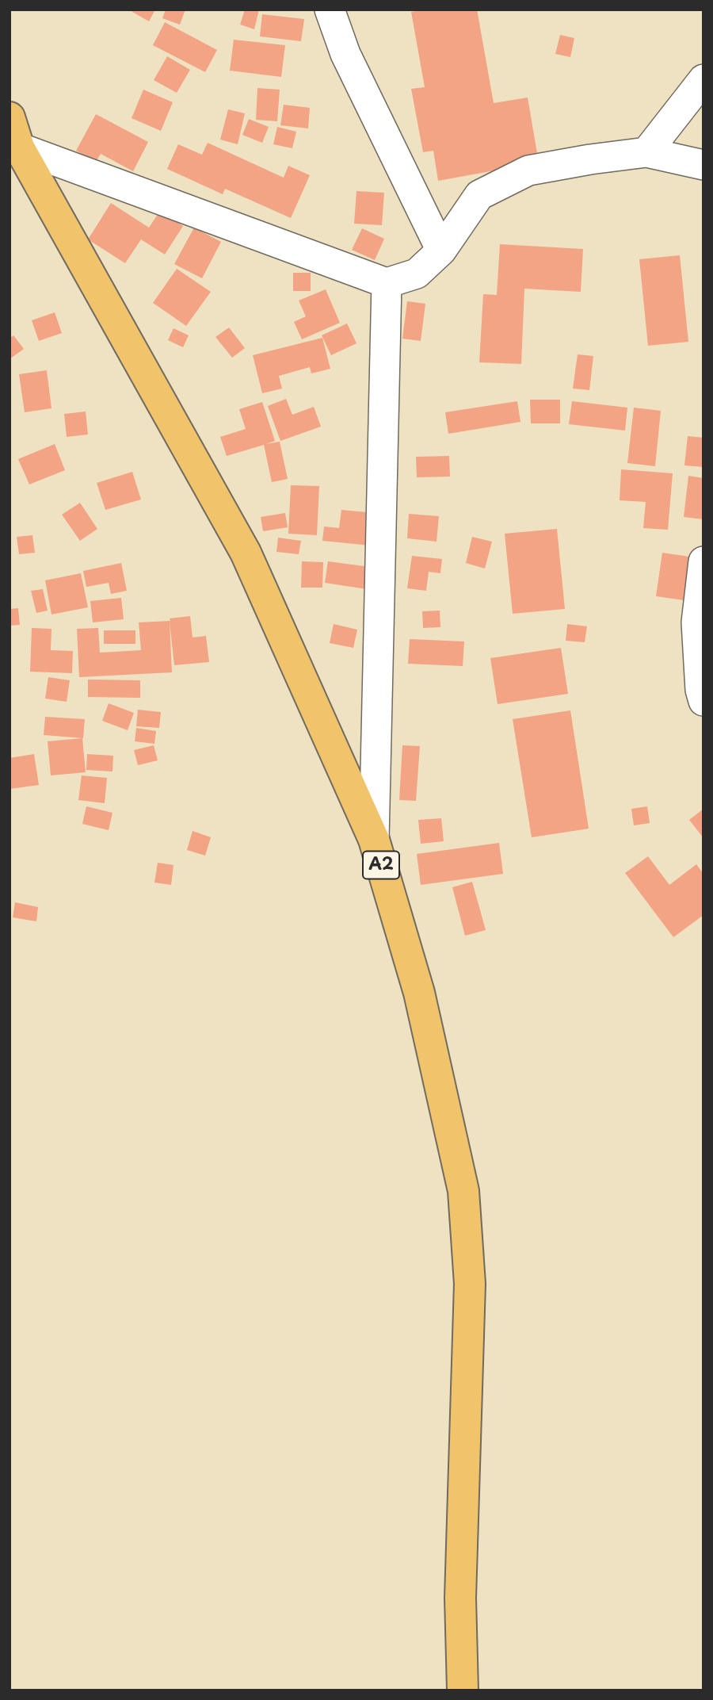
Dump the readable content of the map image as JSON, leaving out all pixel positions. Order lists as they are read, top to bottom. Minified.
{"streets":{"highway":["A2"]}}
